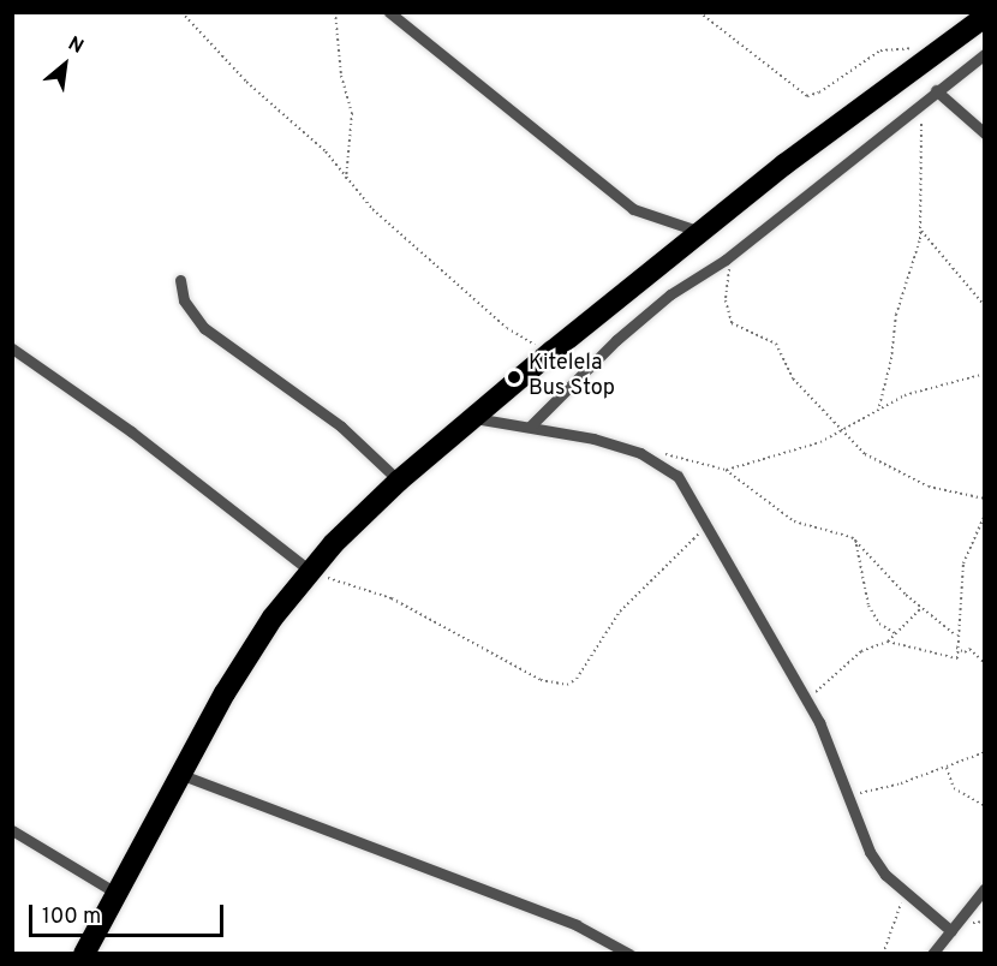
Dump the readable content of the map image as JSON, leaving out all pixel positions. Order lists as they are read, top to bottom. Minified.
{"places":["Kitelela Bus Stop"],"scale_bar":"100 m","north":"top right"}
